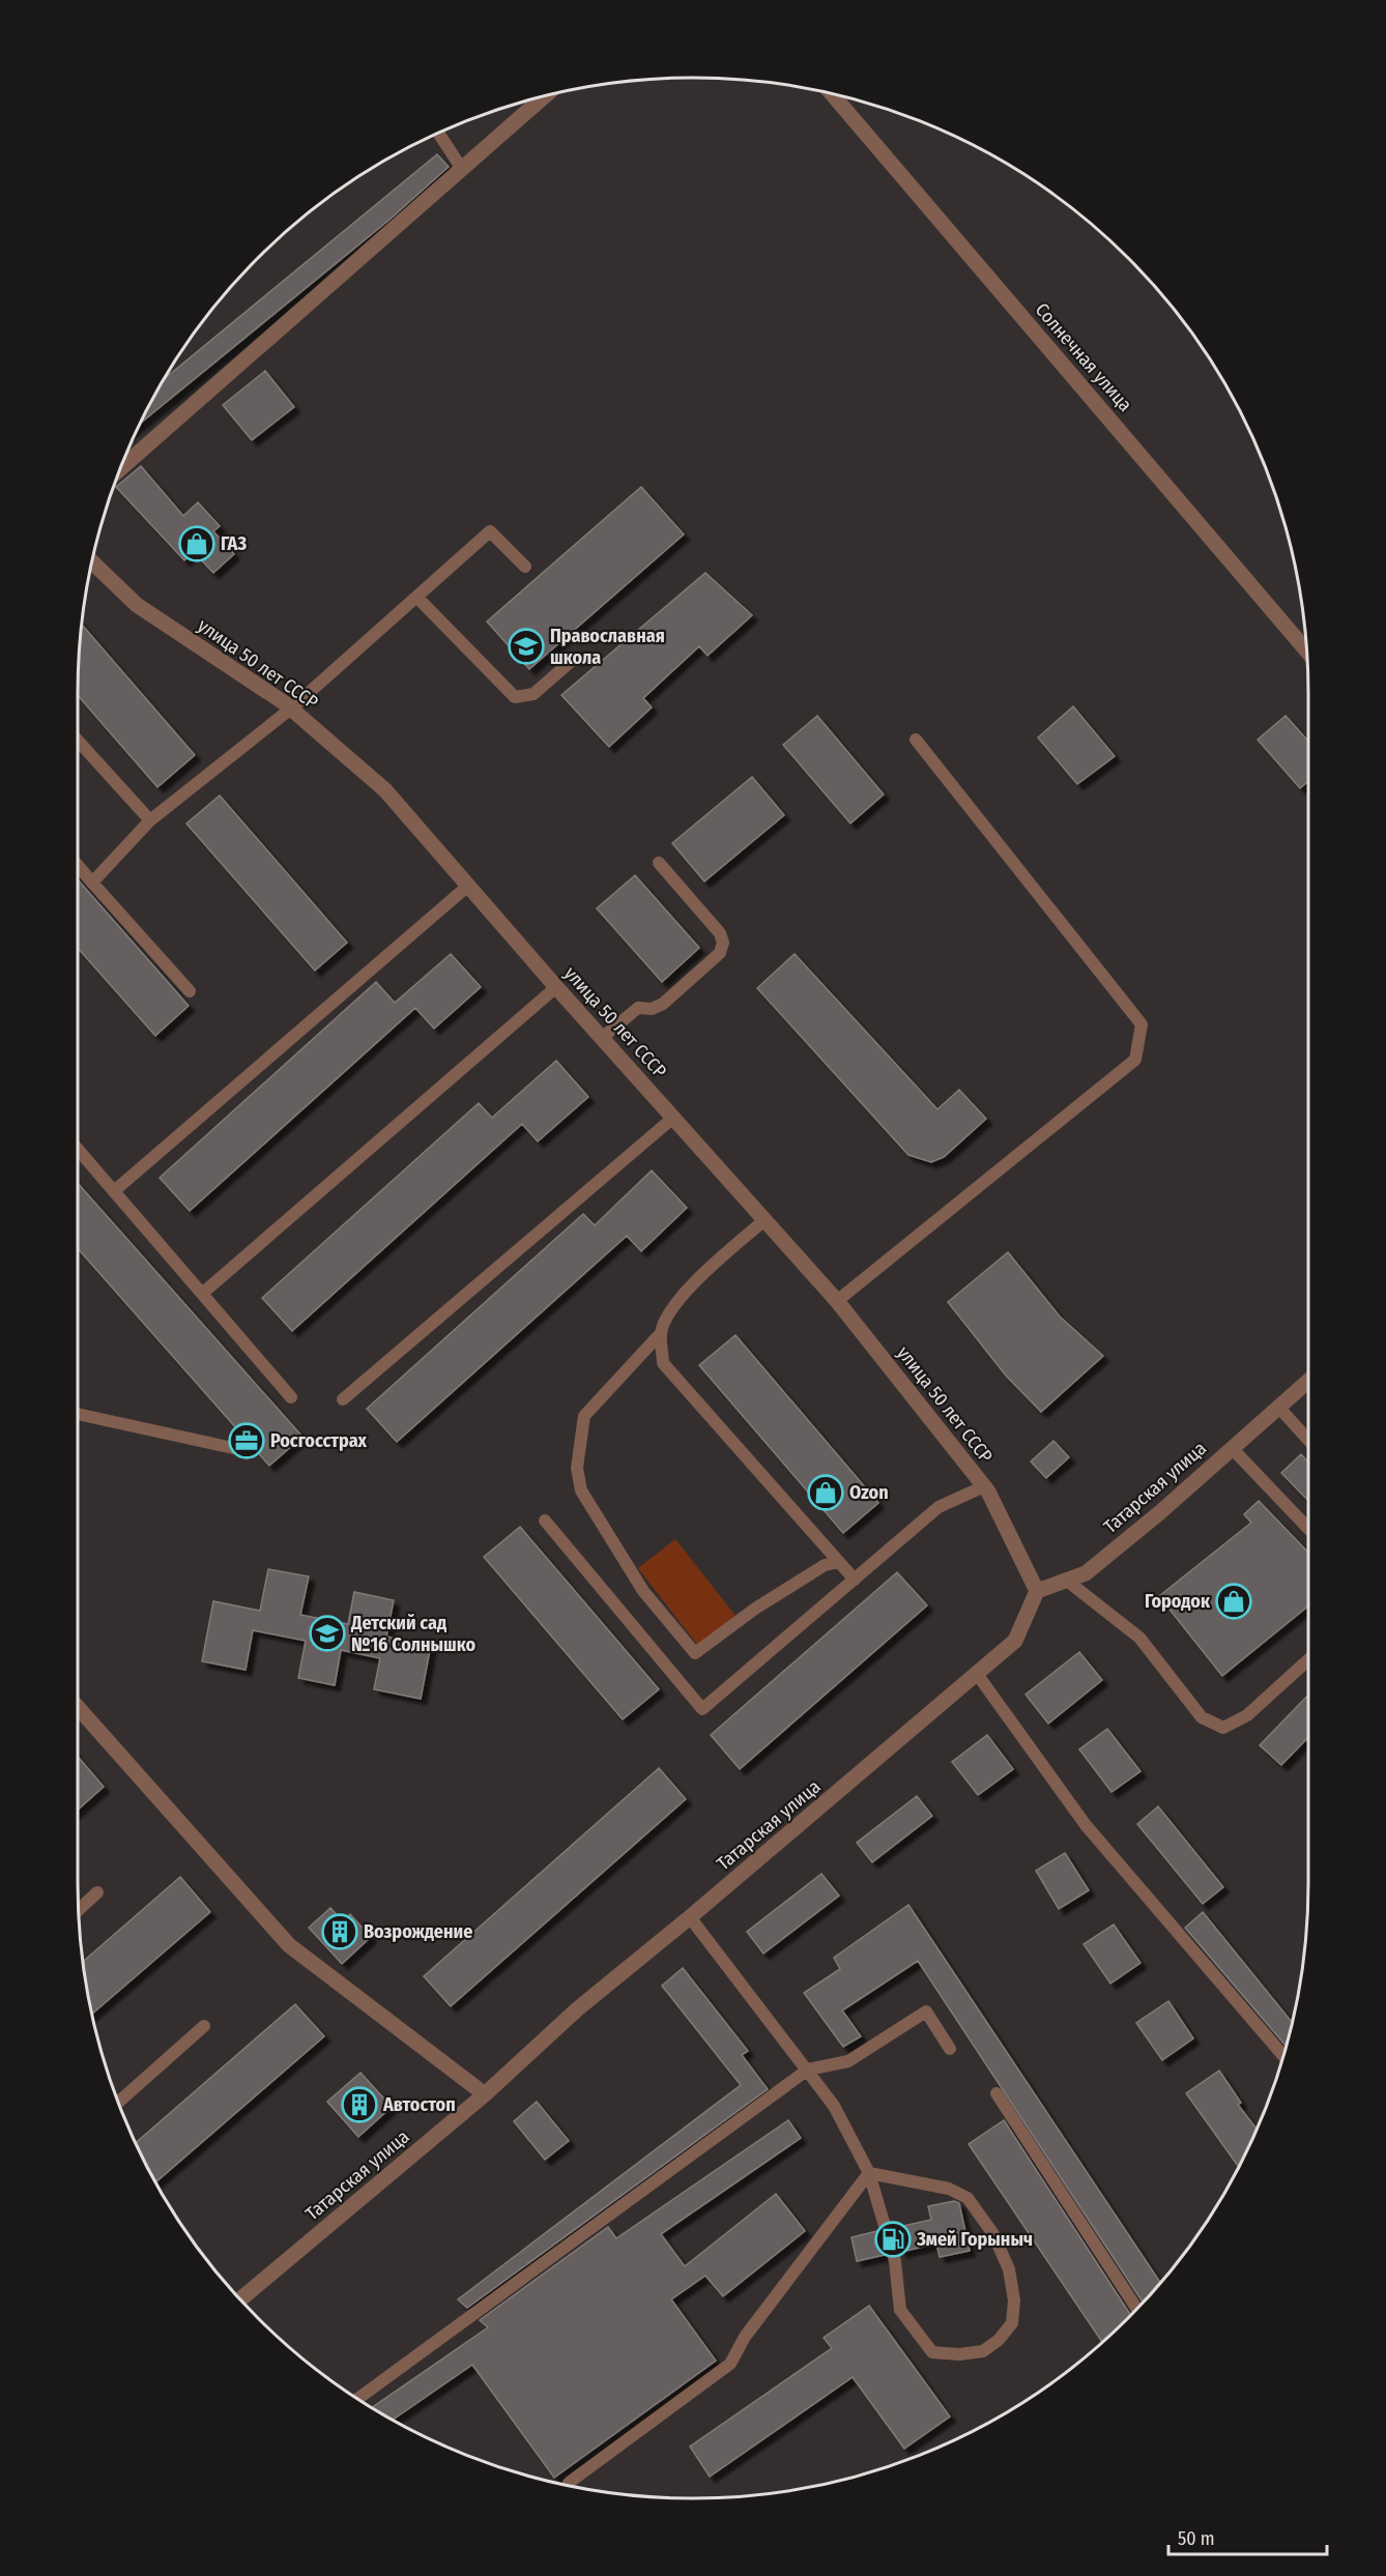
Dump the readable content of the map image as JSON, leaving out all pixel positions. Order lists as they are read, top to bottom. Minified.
{"streets":{"street":["Солнечная улица","улица 50 лет СССР","Татарская улица"]},"crossings":[["улица 50 лет СССР","Татарская улица"]],"places":{"shop":["ГАЗ","Ozon","Городок"],"school or university":["Православная школа","Детский сад №16 Солнышко"],"office":["Росгосстрах"],"building":["Возрождение","Автостоп"],"fuel station":["Змей Горыныч"]},"scale_bar":"50 m"}
